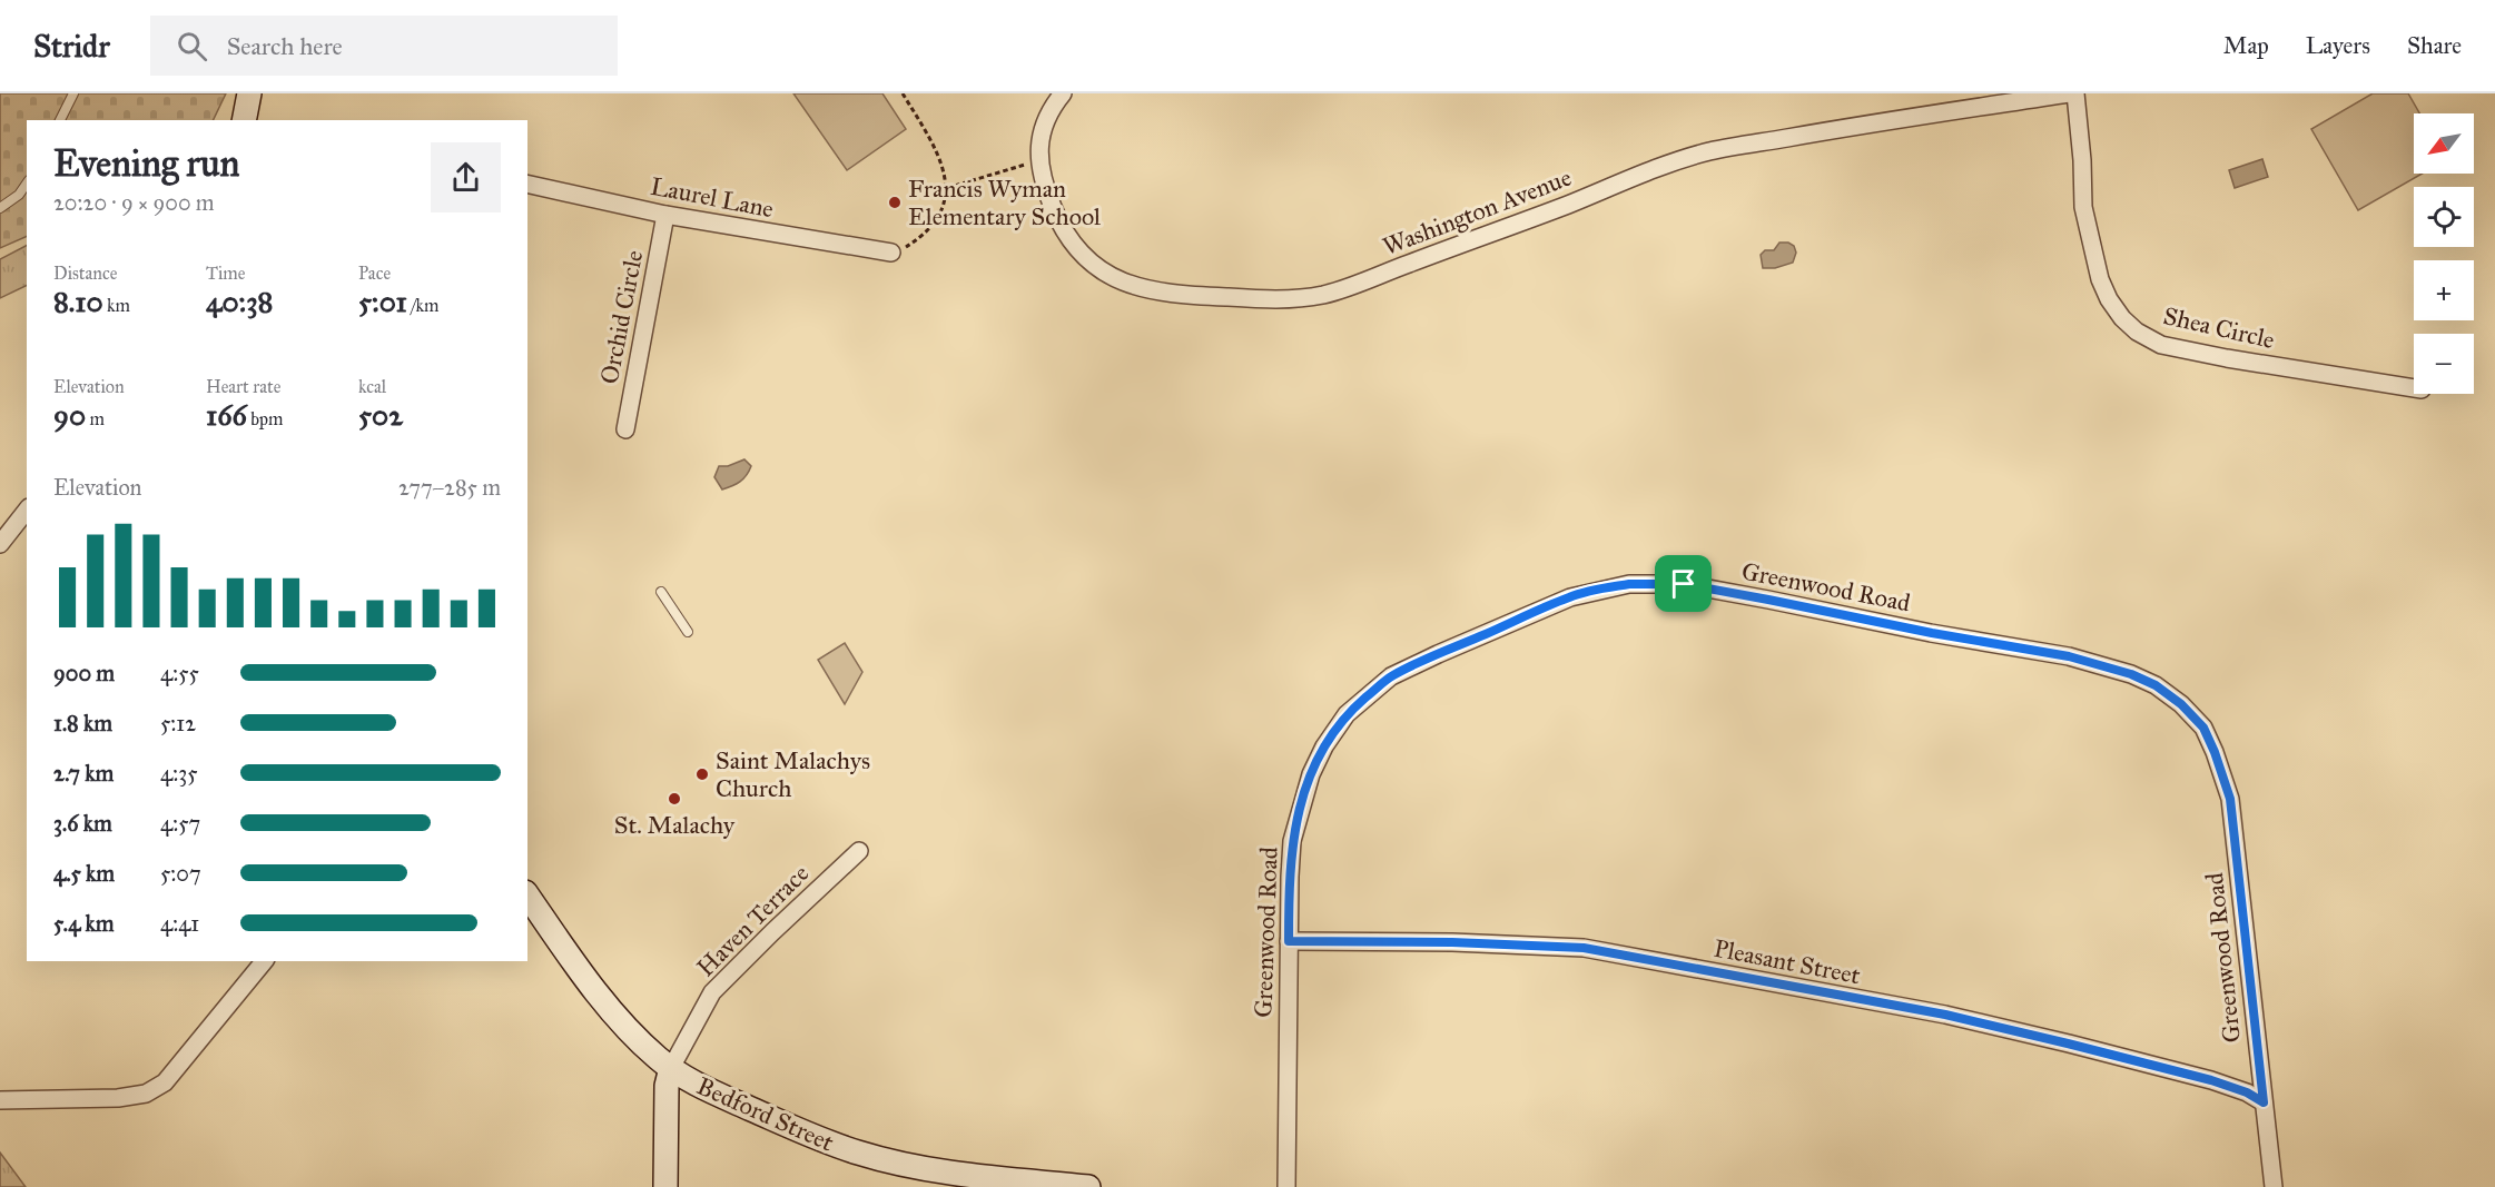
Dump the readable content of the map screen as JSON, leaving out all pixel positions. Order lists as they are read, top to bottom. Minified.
{"streets":{"main road":["Bedford Street"],"street":["Laurel Lane","Washington Avenue","Orchid Circle","Shea Circle","Greenwood Road","Haven Terrace","Pleasant Street"]},"crossings":[["Laurel Lane","Orchid Circle"],["Greenwood Road","Pleasant Street"],["Haven Terrace","Bedford Street"]],"places":["Francis Wyman Elementary School","Saint Malachys Church","St. Malachy"],"north":"bottom left","page":{"header":"Stridr","search":"Search here","nav":["Map","Layers","Share"],"map_buttons":["+","−"],"heading":["Evening run","20:20 · 9 × 900 m"],"stats":[["Distance","8.10 km"],["Time","40:38"],["Pace","5:01 /km"],["Elevation","90 m"],["Heart rate","166 bpm"],["kcal","502"]],"chart":["Elevation","277–285 m"],"list":[{"name":"900 m","note":"4:55"},{"name":"1.8 km","note":"5:12"},{"name":"2.7 km","note":"4:35"},{"name":"3.6 km","note":"4:57"},{"name":"4.5 km","note":"5:07"},{"name":"5.4 km","note":"4:41"}]}}
